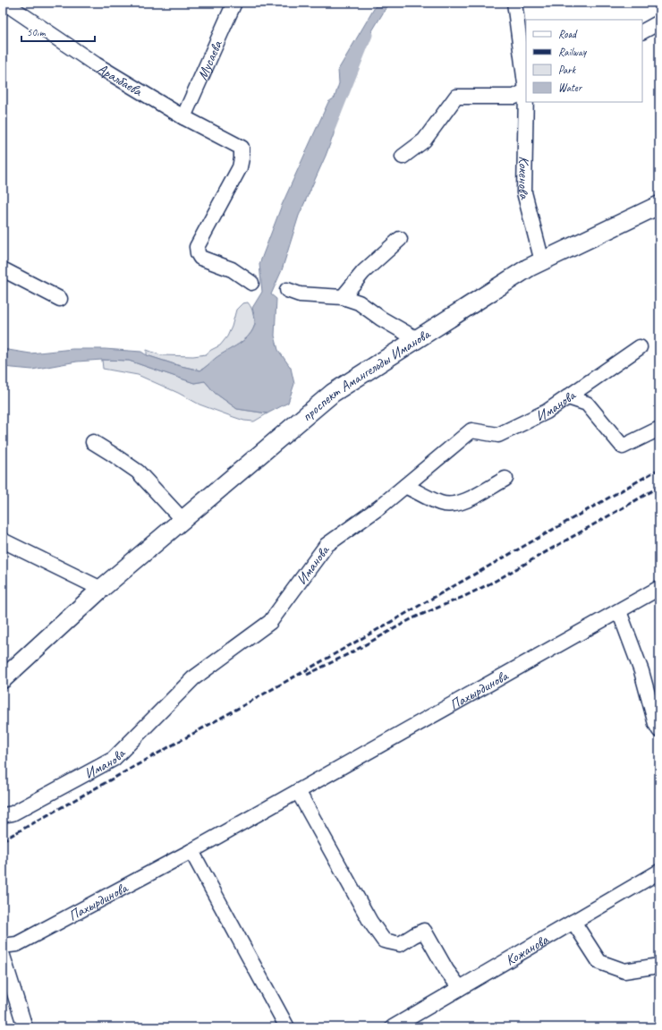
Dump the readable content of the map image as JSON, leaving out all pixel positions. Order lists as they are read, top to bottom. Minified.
{"streets":{"main road":["проспект Амангельды Иманова"],"street":["Мусаева","Аралбаева","Кокенова","Иманова","Пахырдинова","Кожанова"]},"crossings":[["Мусаева","Аралбаева"],["Кокенова","проспект Амангельды Иманова"]],"legend":["Road","Railway","Park","Water"],"scale_bar":"50 m"}
